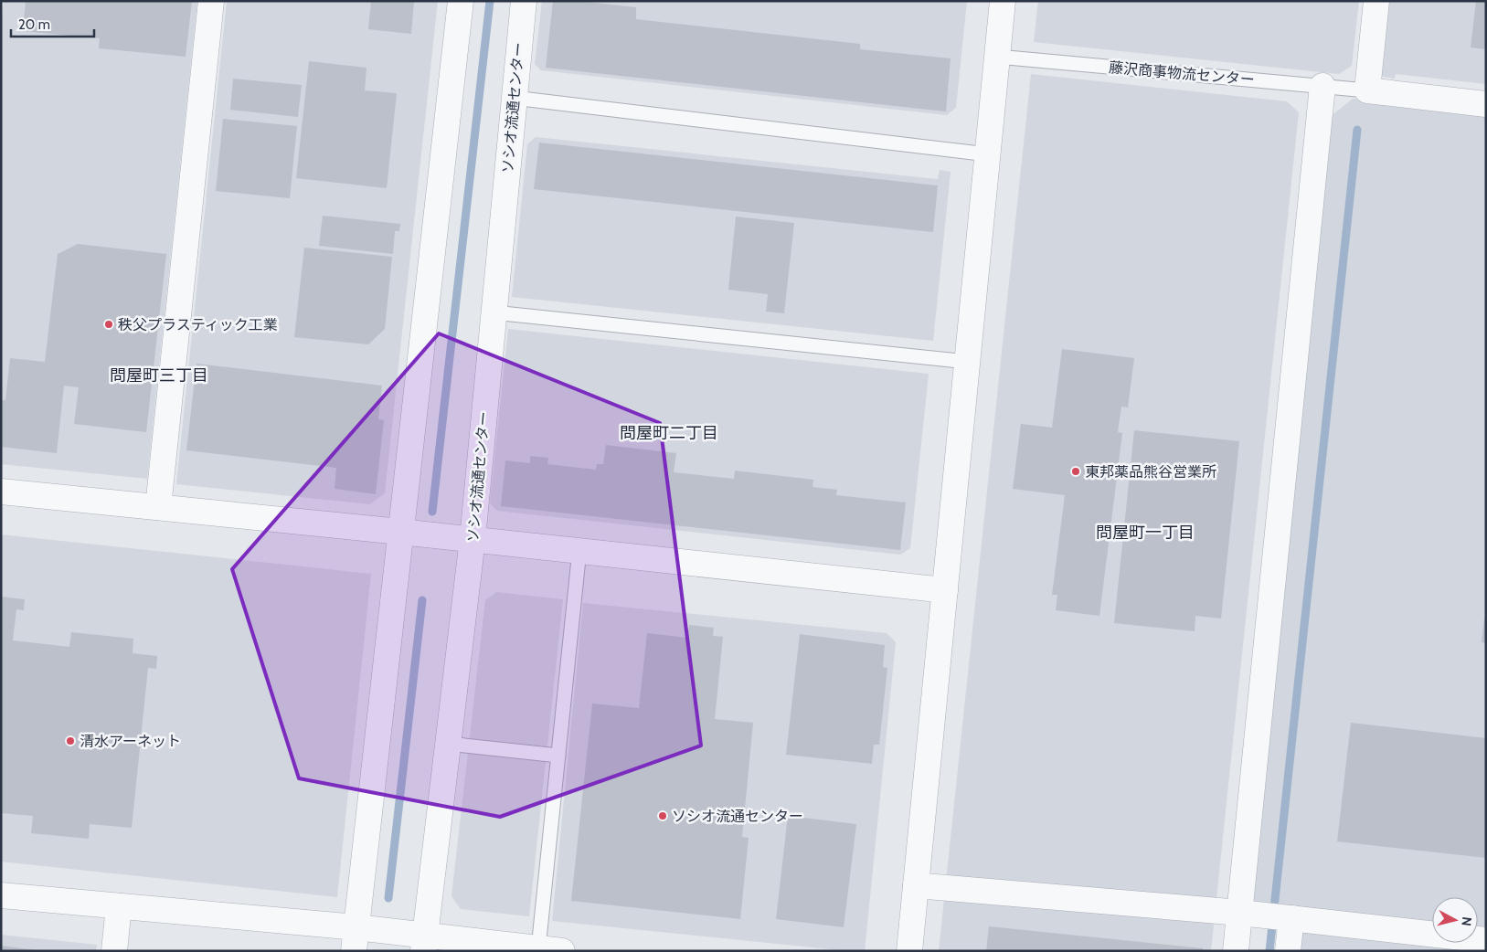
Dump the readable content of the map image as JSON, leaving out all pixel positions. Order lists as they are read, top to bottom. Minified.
{"streets":{"street":["ソシオ流通センター"],"lane":["藤沢商事物流センター"]},"districts":["問屋町三丁目","問屋町二丁目","問屋町一丁目"],"places":["秩父プラスティック工業","東邦薬品熊谷営業所","清水アーネット","ソシオ流通センター"],"scale_bar":"20 m","north":"right"}
